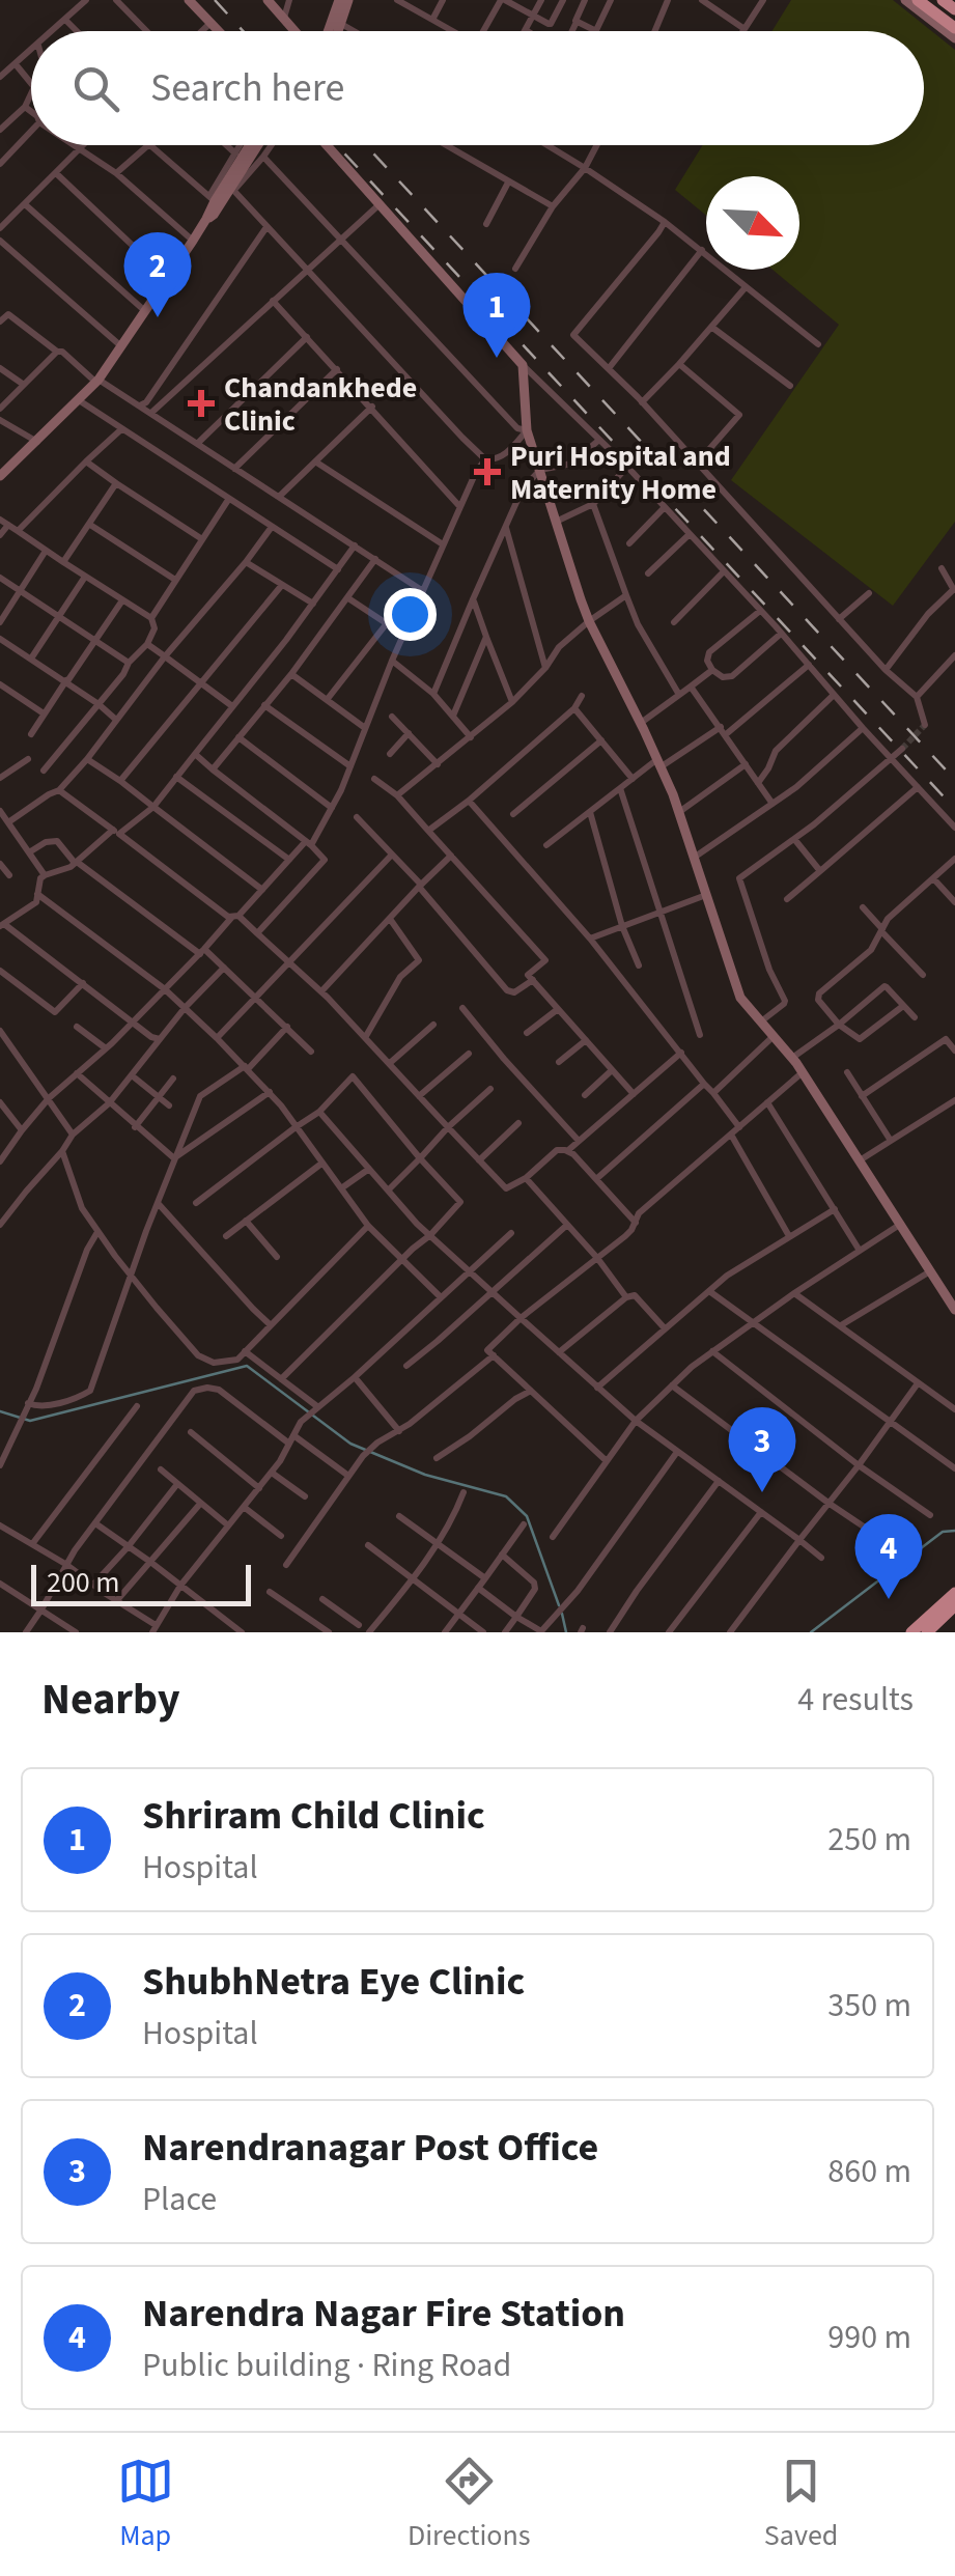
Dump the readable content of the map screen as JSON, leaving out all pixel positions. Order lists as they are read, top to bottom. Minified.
{"places":{"health":["Chandankhede Clinic","Puri Hospital and Maternity Home"]},"scale_bar":"200 m","north":"bottom right","page":{"search":"Search here","pins":["2","1","3","4"],"scale":"200 m","heading":["Nearby","4 results"],"list":[{"mark":"1","name":"Shriram Child Clinic","note":"Hospital","value":"250 m"},{"mark":"2","name":"ShubhNetra Eye Clinic","note":"Hospital","value":"350 m"},{"mark":"3","name":"Narendranagar Post Office","note":"Place","value":"860 m"},{"mark":"4","name":"Narendra Nagar Fire Station","note":"Public building · Ring Road","value":"990 m"}],"nav":["Map","Directions","Saved"]}}
